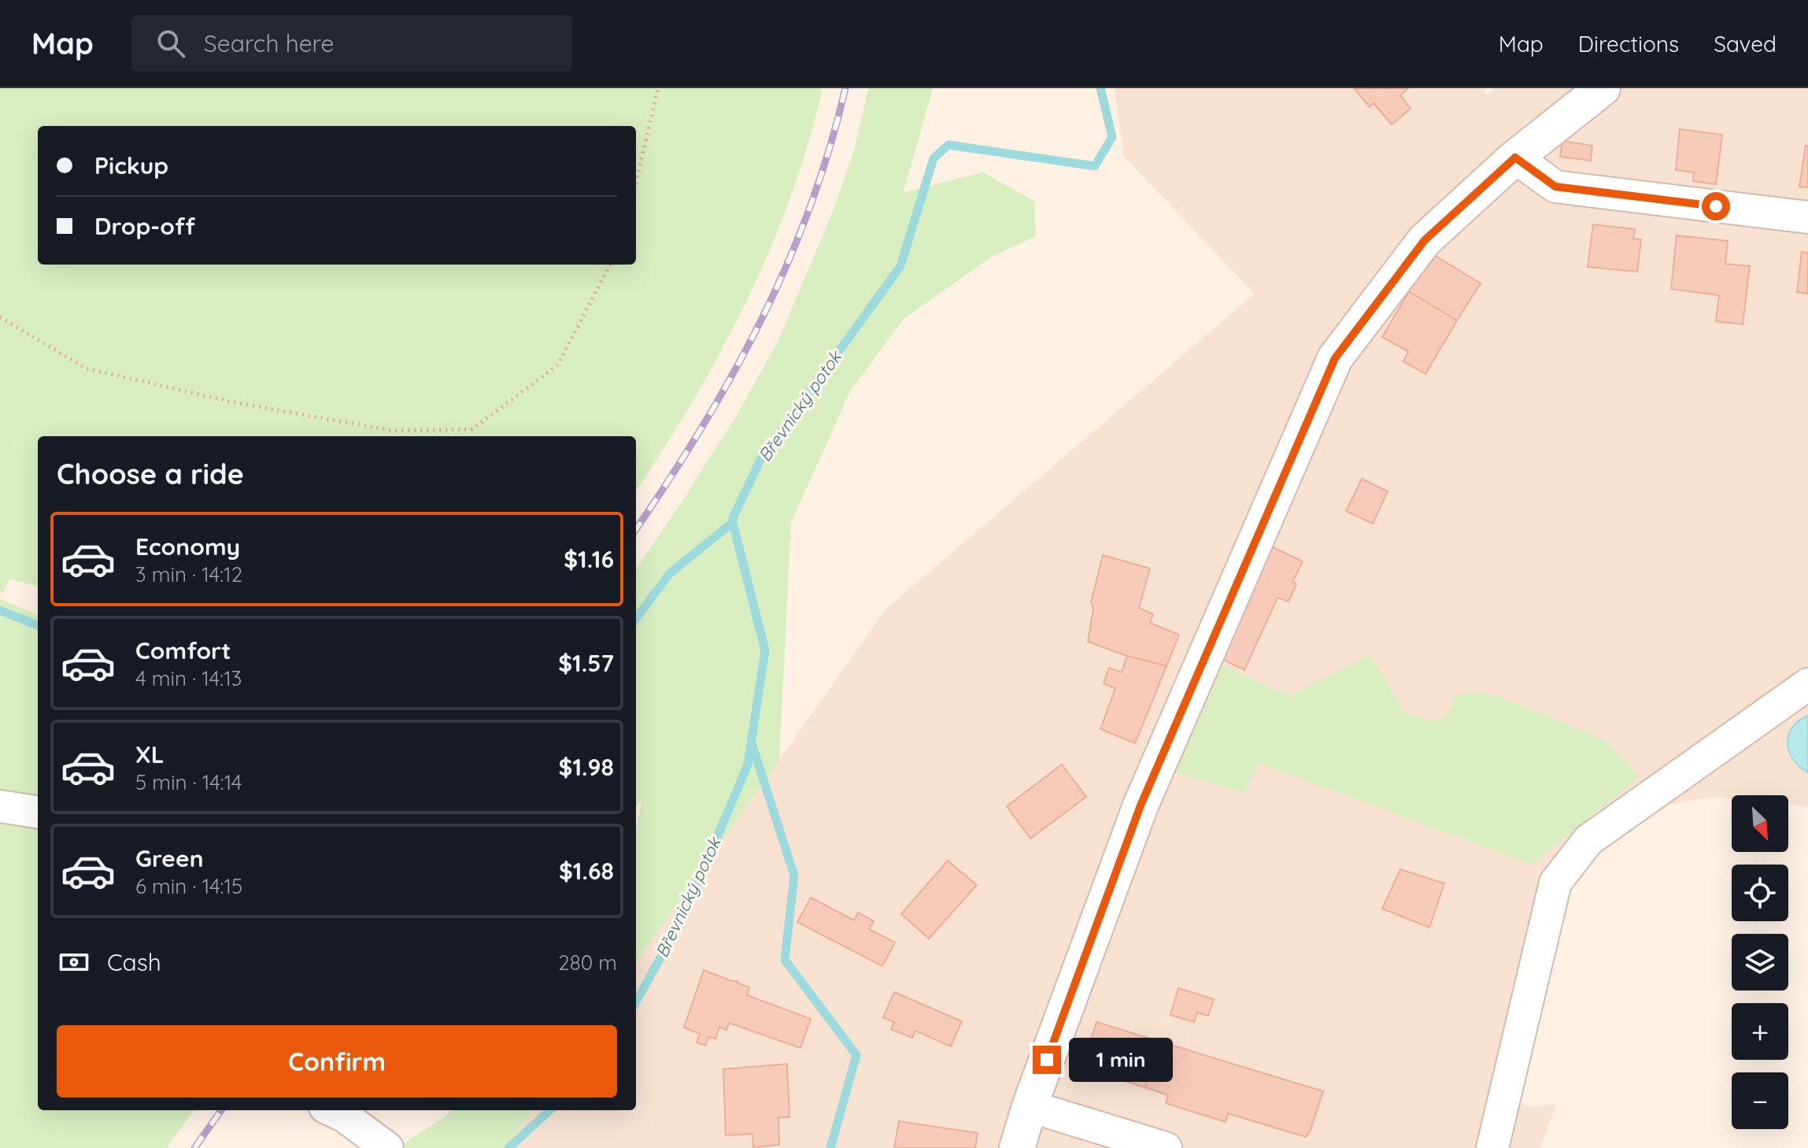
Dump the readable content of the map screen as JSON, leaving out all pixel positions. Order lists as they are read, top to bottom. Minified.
{"water":["Břevnický potok"],"north":"bottom right","page":{"header":"Map","search":"Search here","nav":["Map","Directions","Saved"],"banner":["Pickup","Drop-off"],"heading":"Choose a ride","list":[{"name":"Economy","note":"3 min · 14:12","value":"$1.16"},{"name":"Comfort","note":"4 min · 14:13","value":"$1.57"},{"name":"XL","note":"5 min · 14:14","value":"$1.98"},{"name":"Green","note":"6 min · 14:15","value":"$1.68"}],"map_buttons":["+","−"],"pay":["Cash","280 m"],"buttons":"Confirm","bubble":"1 min"}}
